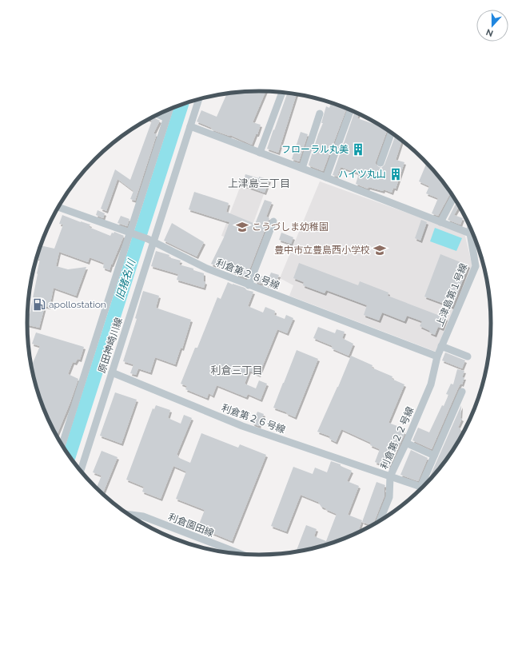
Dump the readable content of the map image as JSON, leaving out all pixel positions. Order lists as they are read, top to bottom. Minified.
{"streets":{"street":["利倉第２８号線","上津島第１号線","原田神崎川線","利倉第２６号線","利倉第２２号線","利倉園田線"]},"crossings":[["利倉第２８号線","上津島第１号線"],["利倉第２８号線","原田神崎川線"],["利倉第２８号線","利倉第２２号線"],["上津島第１号線","利倉第２２号線"],["原田神崎川線","利倉第２６号線"],["利倉第２６号線","利倉第２２号線"]],"districts":["上津島三丁目","利倉三丁目"],"water":["旧猪名川"],"places":{"building":["フローラル丸美","ハイツ丸山"],"school or university":["こうづしま幼稚園","豊中市立豊島西小学校"],"fuel station":["apollostation"]},"north":"bottom"}
